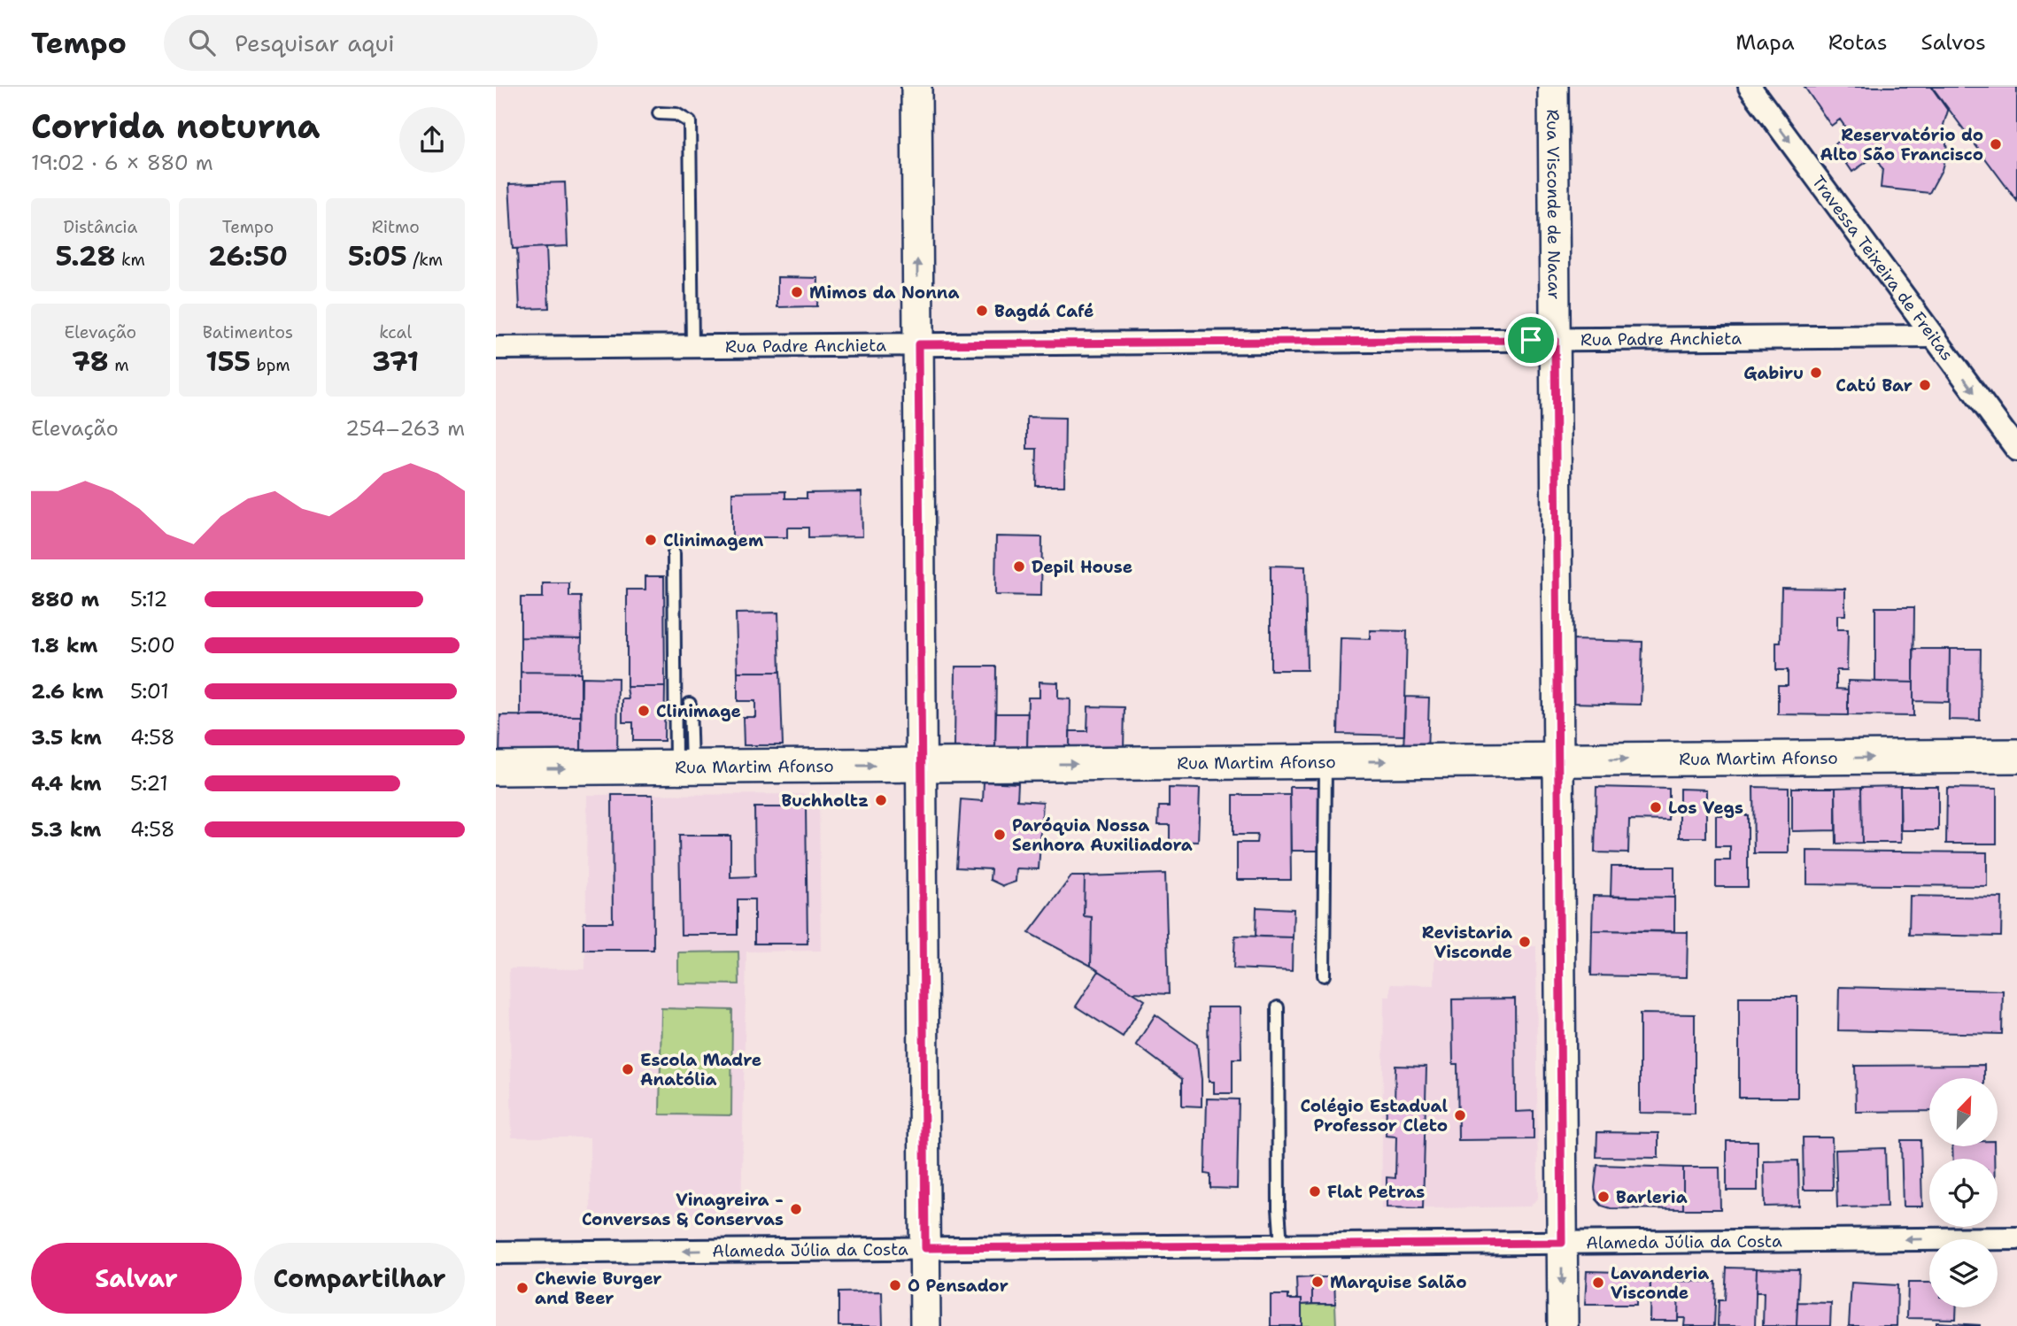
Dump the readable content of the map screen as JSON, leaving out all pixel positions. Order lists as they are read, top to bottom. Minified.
{"streets":{"main road":["Rua Martim Afonso"],"street":["Rua Visconde de Nacar","Travessa Teixeira de Freitas","Rua Padre Anchieta","Alameda Júlia da Costa"]},"crossings":[["Rua Visconde de Nacar","Rua Padre Anchieta"],["Rua Visconde de Nacar","Rua Martim Afonso"],["Rua Visconde de Nacar","Alameda Júlia da Costa"],["Travessa Teixeira de Freitas","Rua Padre Anchieta"]],"one_way":["Travessa Teixeira de Freitas","Rua Martim Afonso","Alameda Júlia da Costa"],"places":["Reservatório do Alto São Francisco","Mimos da Nonna","Bagdá Café","Gabiru","Catú Bar","Clinimagem","Depil House","Clinimage","Buchholtz","Los Vegs","Paróquia Nossa Senhora Auxiliadora","Revistaria Visconde","Escola Madre Anatólia","Colégio Estadual Professor Cleto","Flat Petras","Barleria","Vinagreira - Conversas & Conservas","Marquise Salão","Lavanderia Visconde","O Pensador","Chewie Burger and Beer"],"north":"top right","page":{"header":"Tempo","search":"Pesquisar aqui","nav":["Mapa","Rotas","Salvos"],"heading":["Corrida noturna","19:02 · 6 × 880 m"],"stats":[["Distância","5.28 km"],["Tempo","26:50"],["Ritmo","5:05 /km"],["Elevação","78 m"],["Batimentos","155 bpm"],["kcal","371"]],"chart":["Elevação","254–263 m"],"list":[{"name":"880 m","note":"5:12"},{"name":"1.8 km","note":"5:00"},{"name":"2.6 km","note":"5:01"},{"name":"3.5 km","note":"4:58"},{"name":"4.4 km","note":"5:21"},{"name":"5.3 km","note":"4:58"}],"buttons":["Salvar","Compartilhar"]}}
